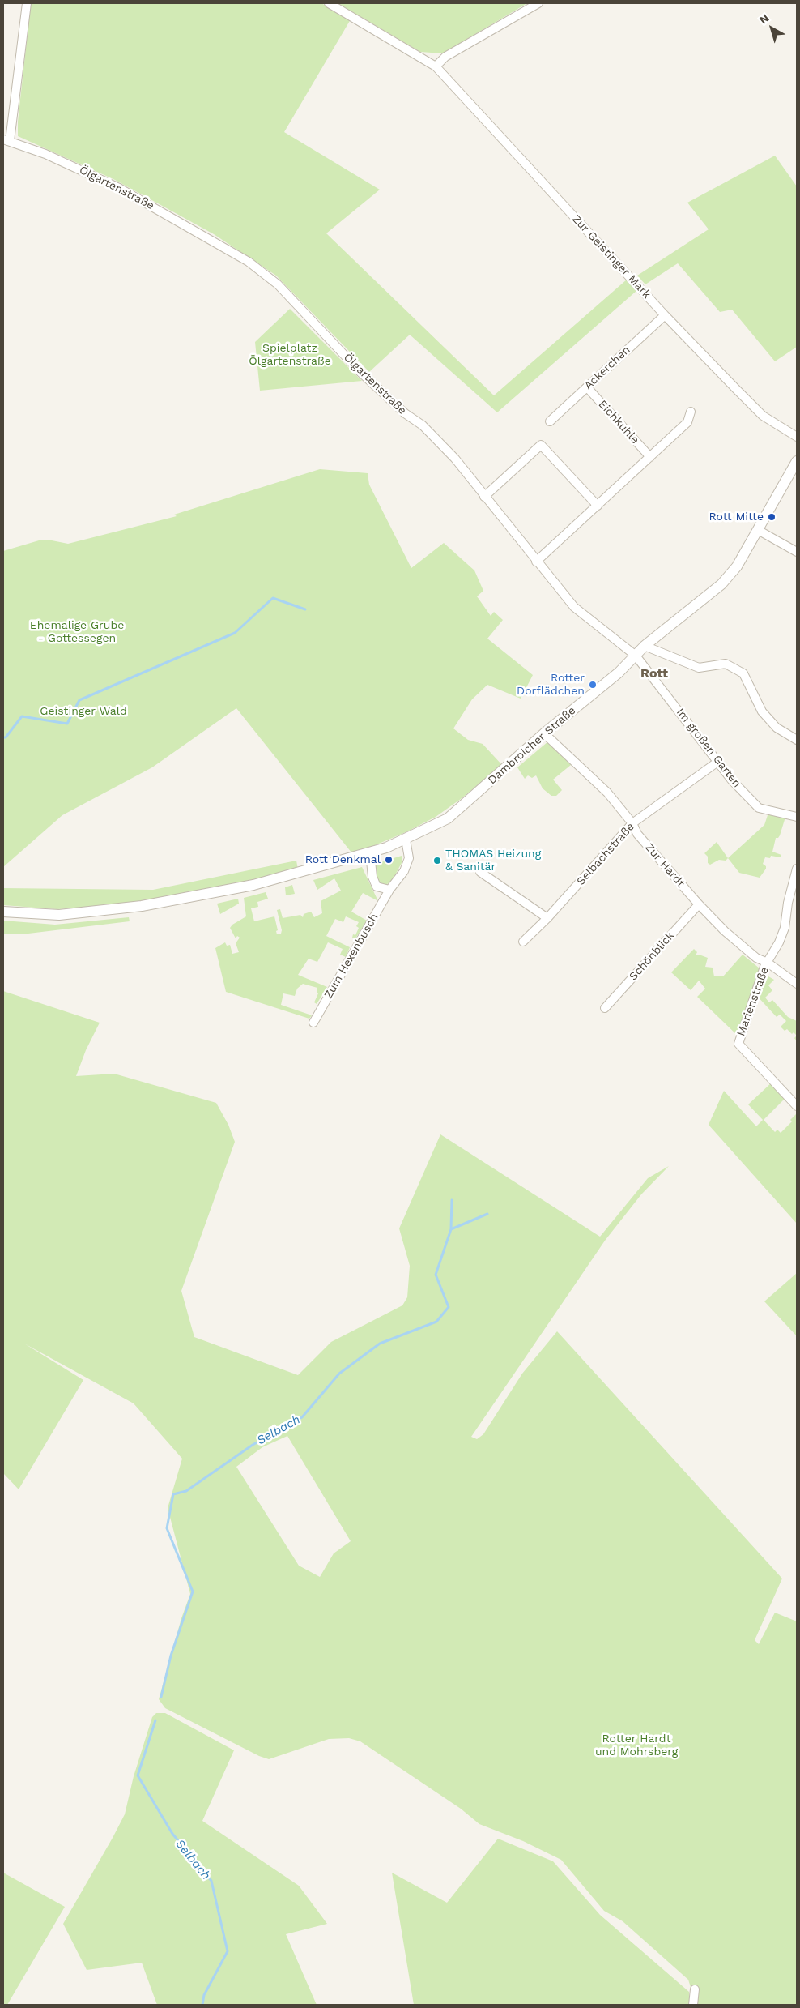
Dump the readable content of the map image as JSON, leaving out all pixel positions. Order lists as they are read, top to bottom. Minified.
{"streets":{"street":["Ölgartenstraße","Zur Geistinger Mark","Ackerchen","Eichkuhle","Dambroicher Straße","Im großen Garten","Selbachstraße","Zur Hardt","Zum Hexenbusch","Schönblick","Marienstraße"]},"crossings":[["Ölgartenstraße","Dambroicher Straße"],["Ölgartenstraße","Im großen Garten"],["Zur Geistinger Mark","Ackerchen"],["Ackerchen","Eichkuhle"],["Dambroicher Straße","Im großen Garten"],["Dambroicher Straße","Zur Hardt"],["Dambroicher Straße","Zum Hexenbusch"],["Im großen Garten","Selbachstraße"],["Selbachstraße","Zur Hardt"],["Zur Hardt","Schönblick"],["Zur Hardt","Marienstraße"]],"districts":["Rott"],"water":["Selbach"],"parks":["Spielplatz Ölgartenstraße","Ehemalige Grube - Gottessegen","Geistinger Wald","Rotter Hardt und Mohrsberg"],"places":["Rott Mitte","Rotter Dorflädchen","Rott Denkmal","THOMAS Heizung & Sanitär"],"north":"top left"}
